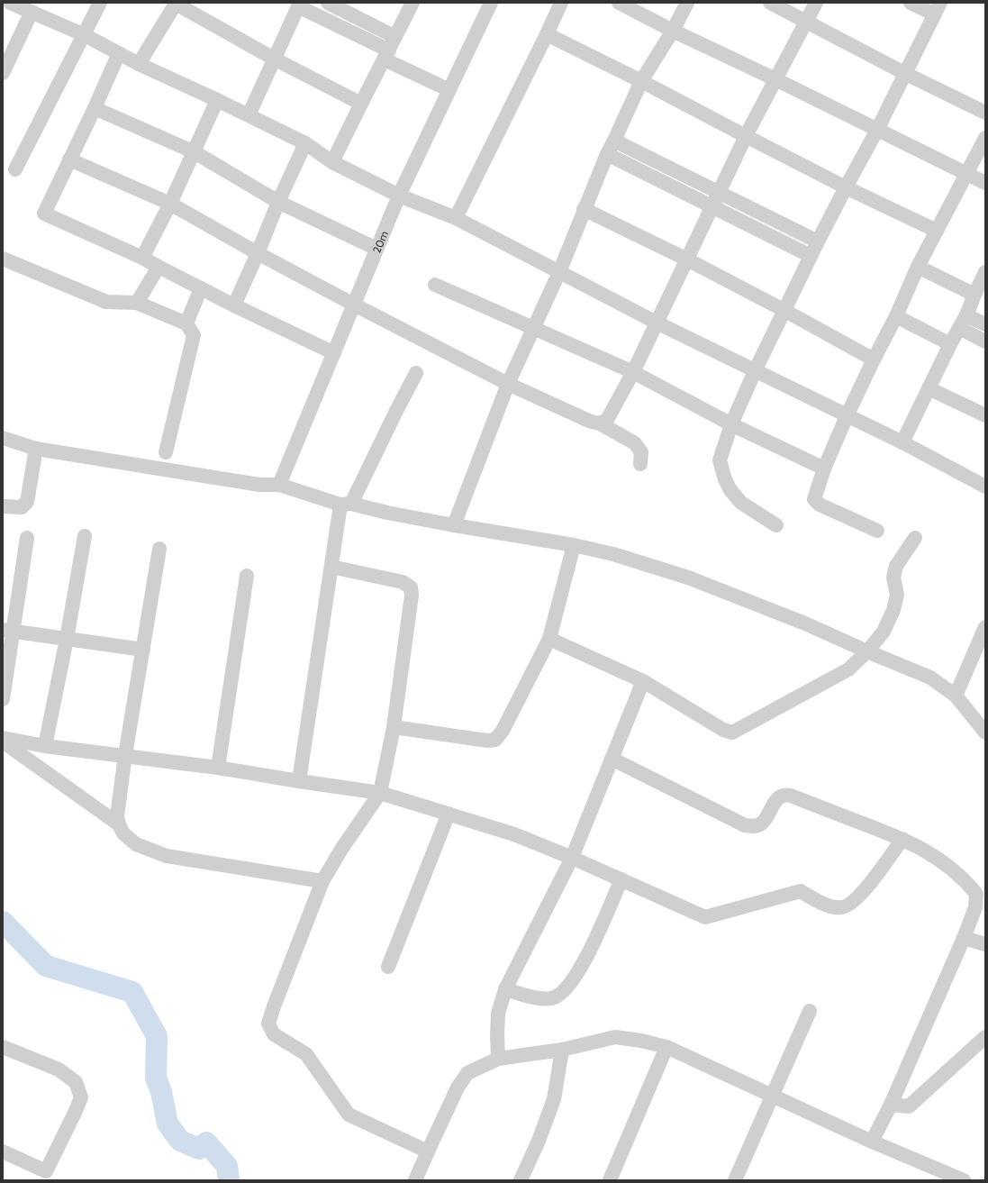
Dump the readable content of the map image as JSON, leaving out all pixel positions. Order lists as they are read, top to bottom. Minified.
{"streets":{"street":["20m"]}}
